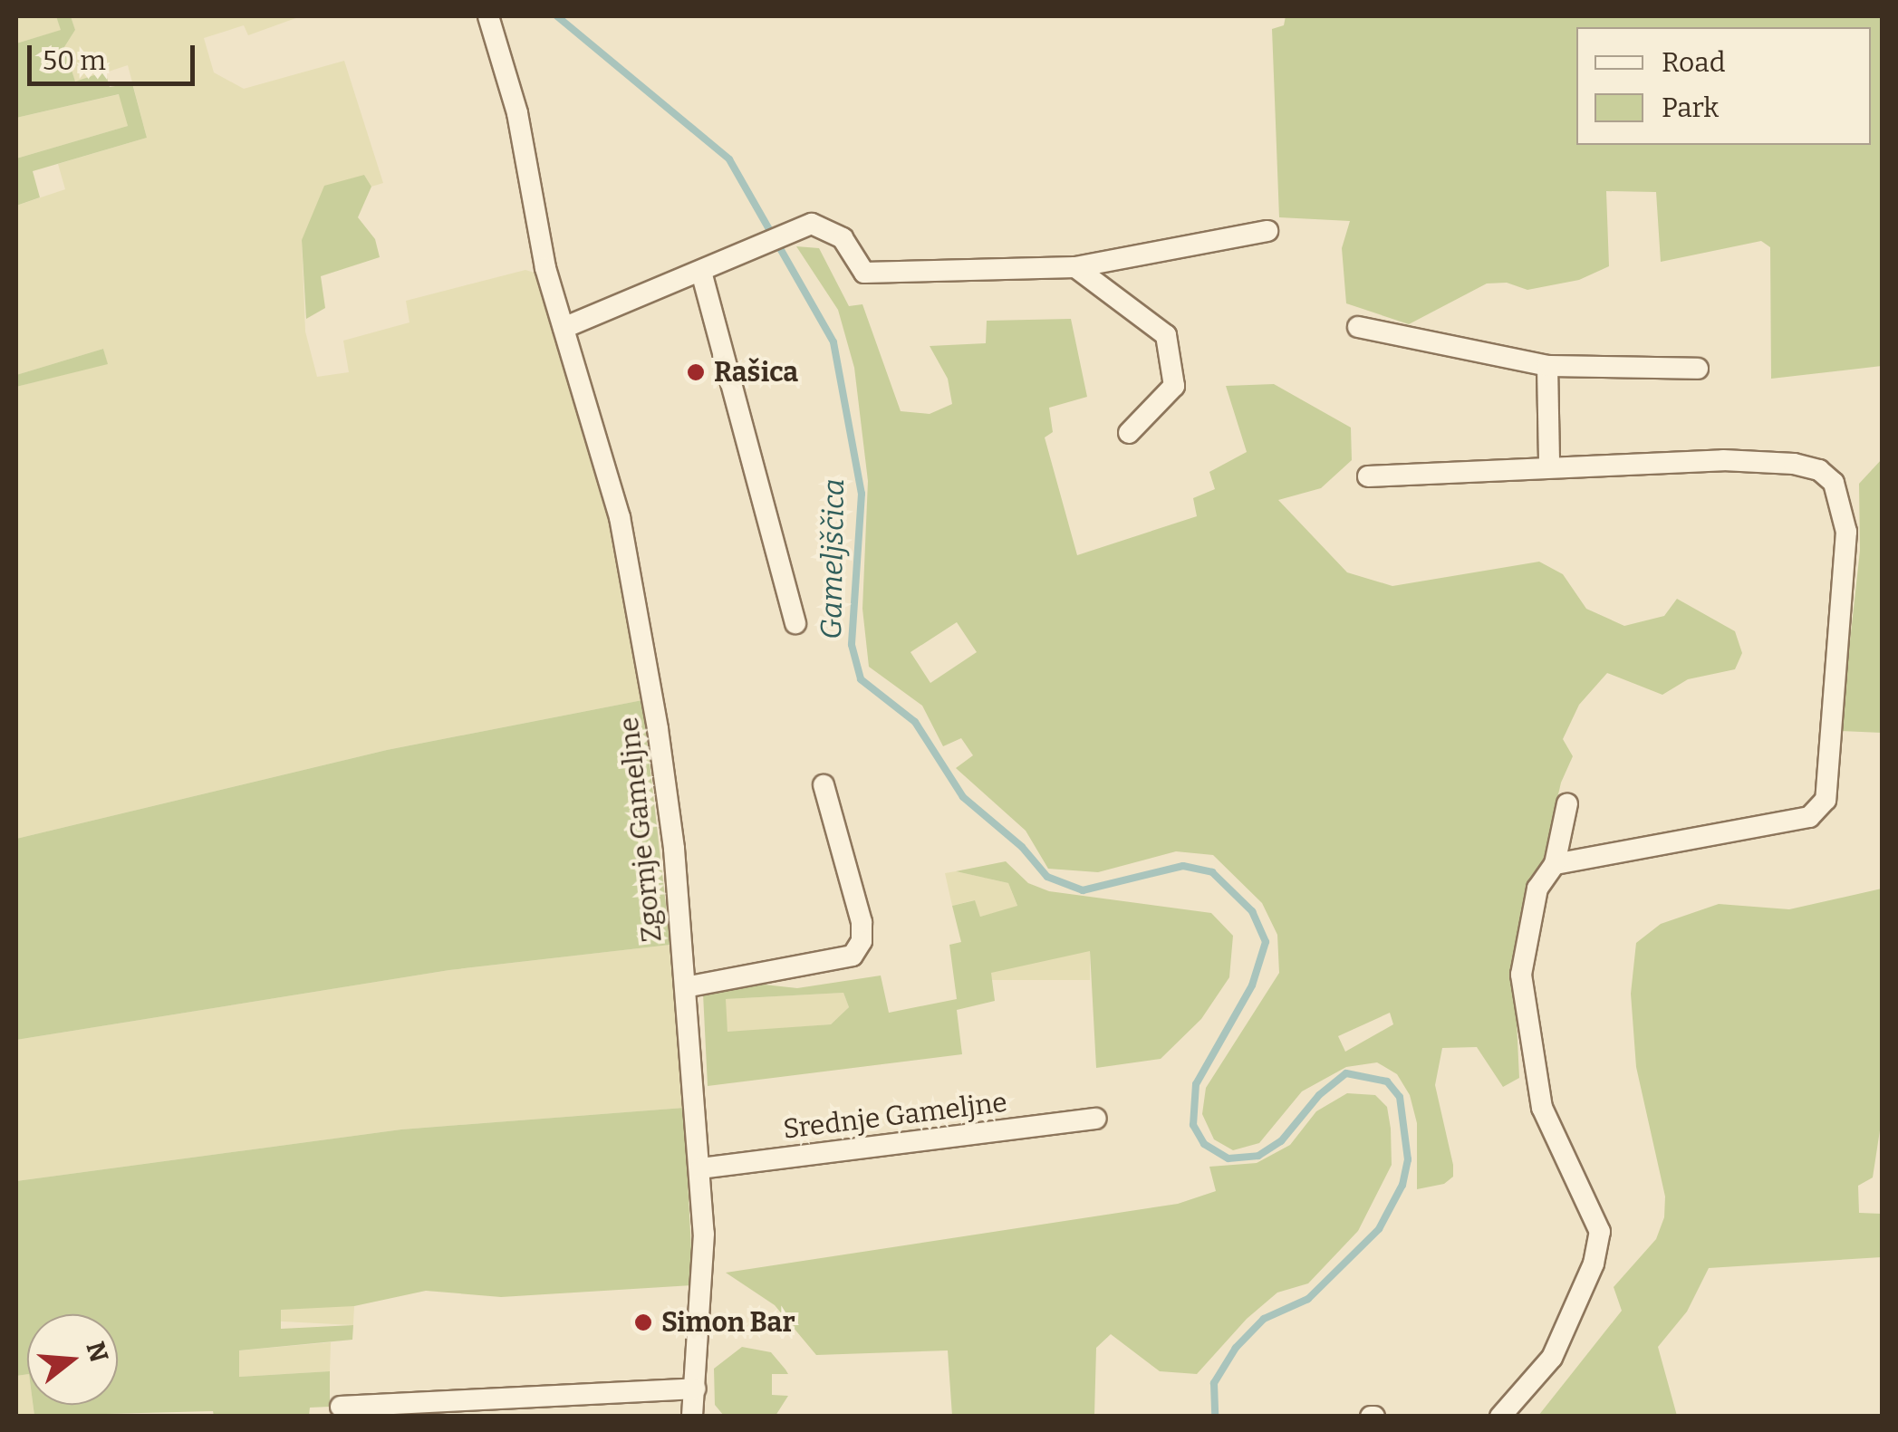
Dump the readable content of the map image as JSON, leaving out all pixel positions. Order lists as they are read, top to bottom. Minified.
{"streets":{"street":["Zgornje Gameljne","Srednje Gameljne"]},"water":["Gameljščica"],"places":["Rašica","Simon Bar"],"legend":["Road","Park"],"scale_bar":"50 m","north":"right"}
